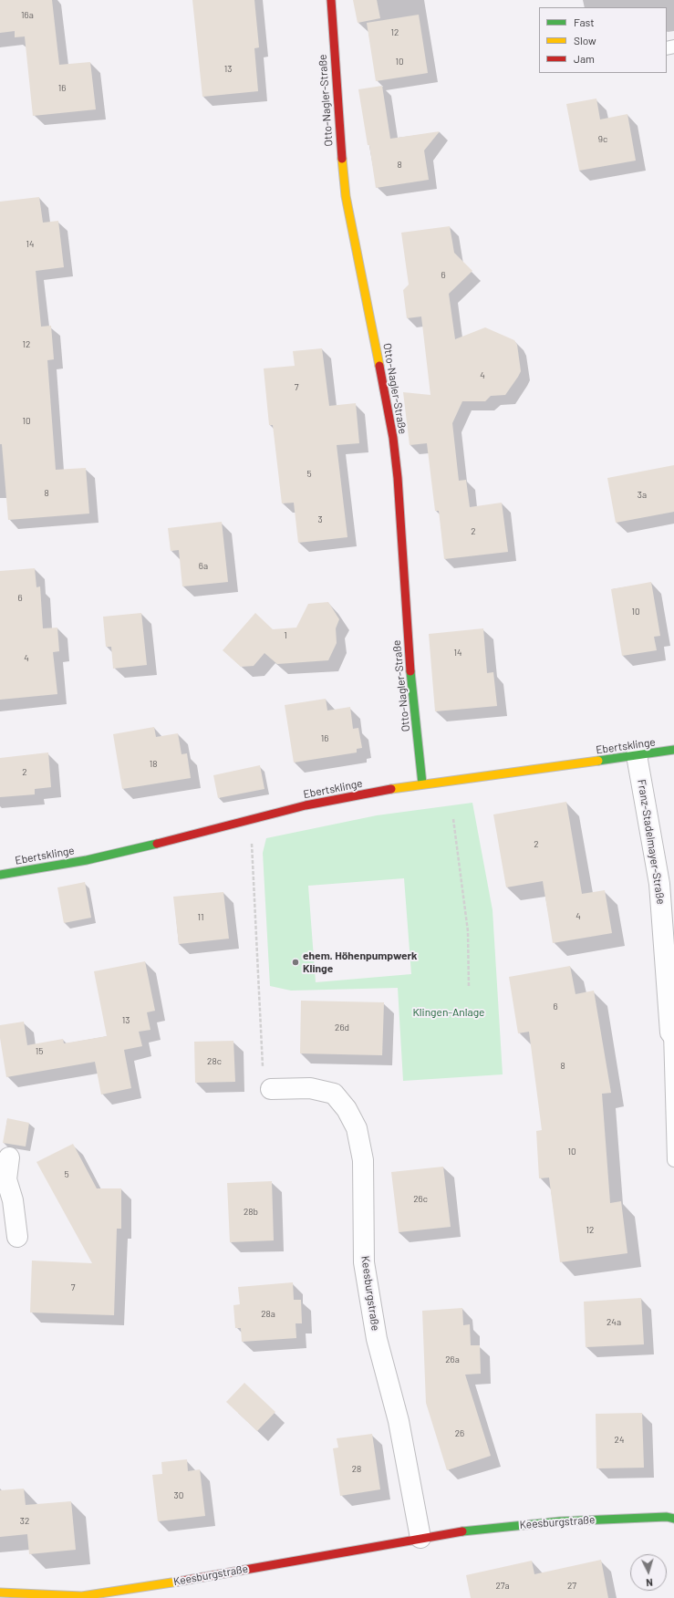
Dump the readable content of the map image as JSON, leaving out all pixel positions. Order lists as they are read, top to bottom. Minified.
{"streets":{"street":["Otto-Nagler-Straße","Ebertsklinge","Franz-Stadelmayer-Straße","Keesburgstraße"]},"crossings":[["Otto-Nagler-Straße","Ebertsklinge"],["Ebertsklinge","Franz-Stadelmayer-Straße"]],"parks":["Klingen-Anlage"],"places":["ehem. Höhenpumpwerk Klinge"],"house_numbers":["16a","12","10","13","16","9c","8","14","6","12","4","7","10","5","8","3a","3","2","6a","6","10","1","14","4","16","18","2","2","4","11","6","13","26d","15","28c","8","10","5","26c","28b","12","7","28a","24a","26a","26","24","28","30","32","27a","27"],"legend":["Fast","Slow","Jam"],"north":"bottom"}
